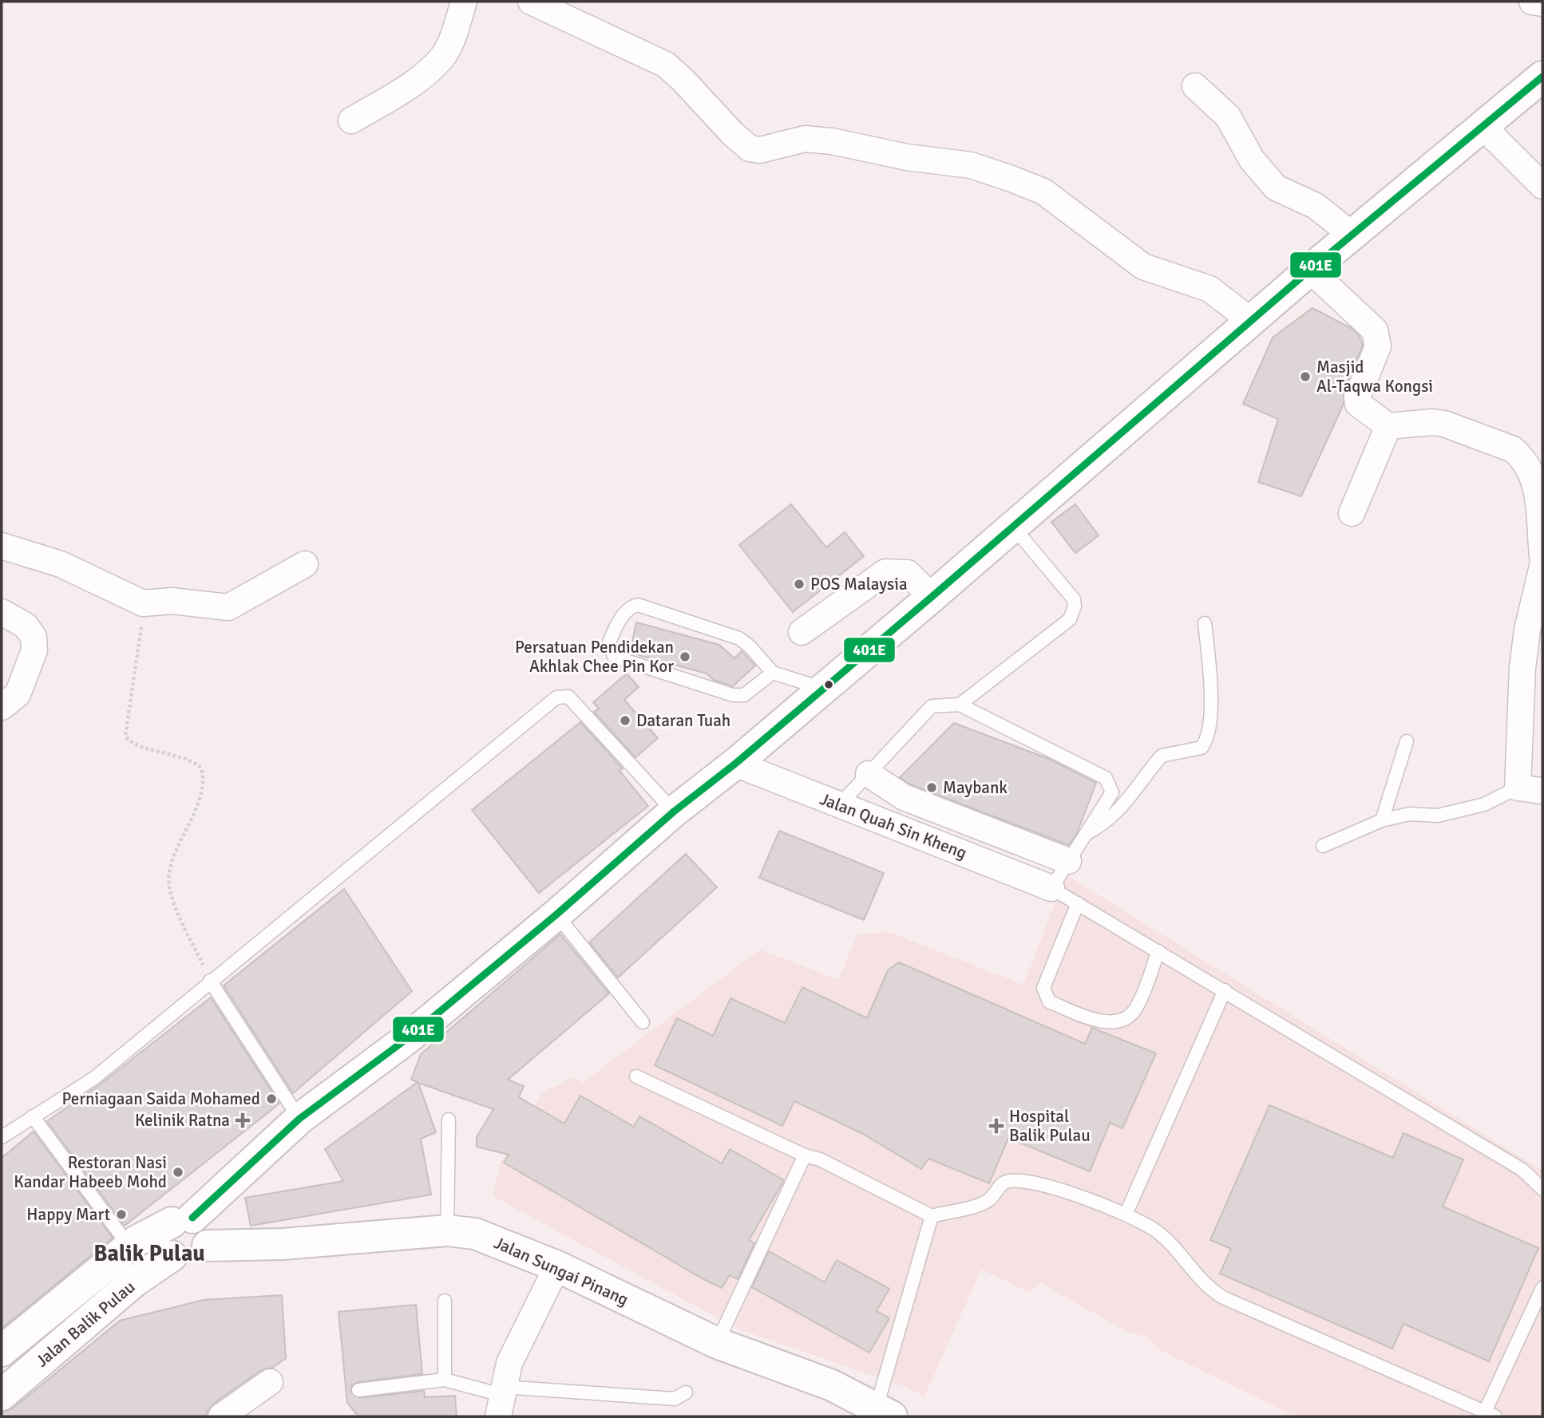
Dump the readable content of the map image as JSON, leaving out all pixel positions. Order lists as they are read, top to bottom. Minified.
{"streets":{"main road":["Jalan Sungai Pinang","Jalan Balik Pulau"],"street":["Jalan Quah Sin Kheng"]},"crossings":[["Jalan Quah Sin Kheng","Jalan Balik Pulau"],["Jalan Sungai Pinang","Jalan Balik Pulau"]],"districts":["Balik Pulau"],"places":{"other":["Masjid Al-Taqwa Kongsi","POS Malaysia","Persatuan Pendidekan Akhlak Chee Pin Kor","Dataran Tuah","Maybank","Perniagaan Saida Mohamed","Restoran Nasi Kandar Habeeb Mohd","Happy Mart"],"health":["Kelinik Ratna","Hospital Balik Pulau"]},"lines":["transit line 401E"]}
